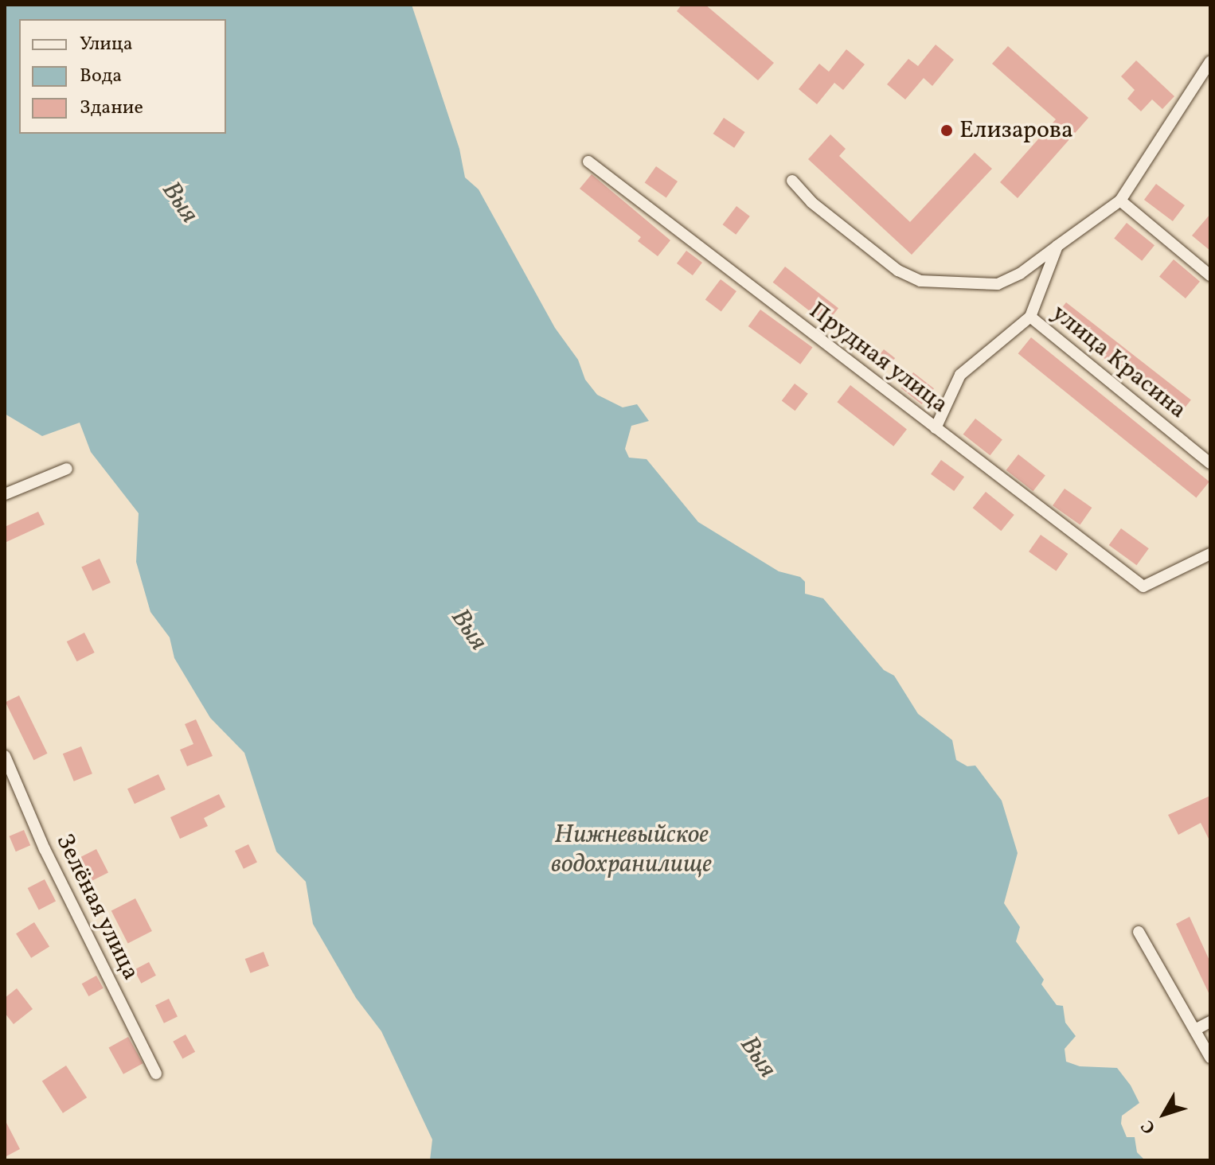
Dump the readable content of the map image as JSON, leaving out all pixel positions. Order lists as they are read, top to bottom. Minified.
{"streets":{"street":["Прудная улица","улица Красина","Зелёная улица"]},"water":["Выя","Нижневыйское водохранилище"],"places":["Елизарова"],"legend":["Улица","Вода","Здание"],"north":"bottom left"}
